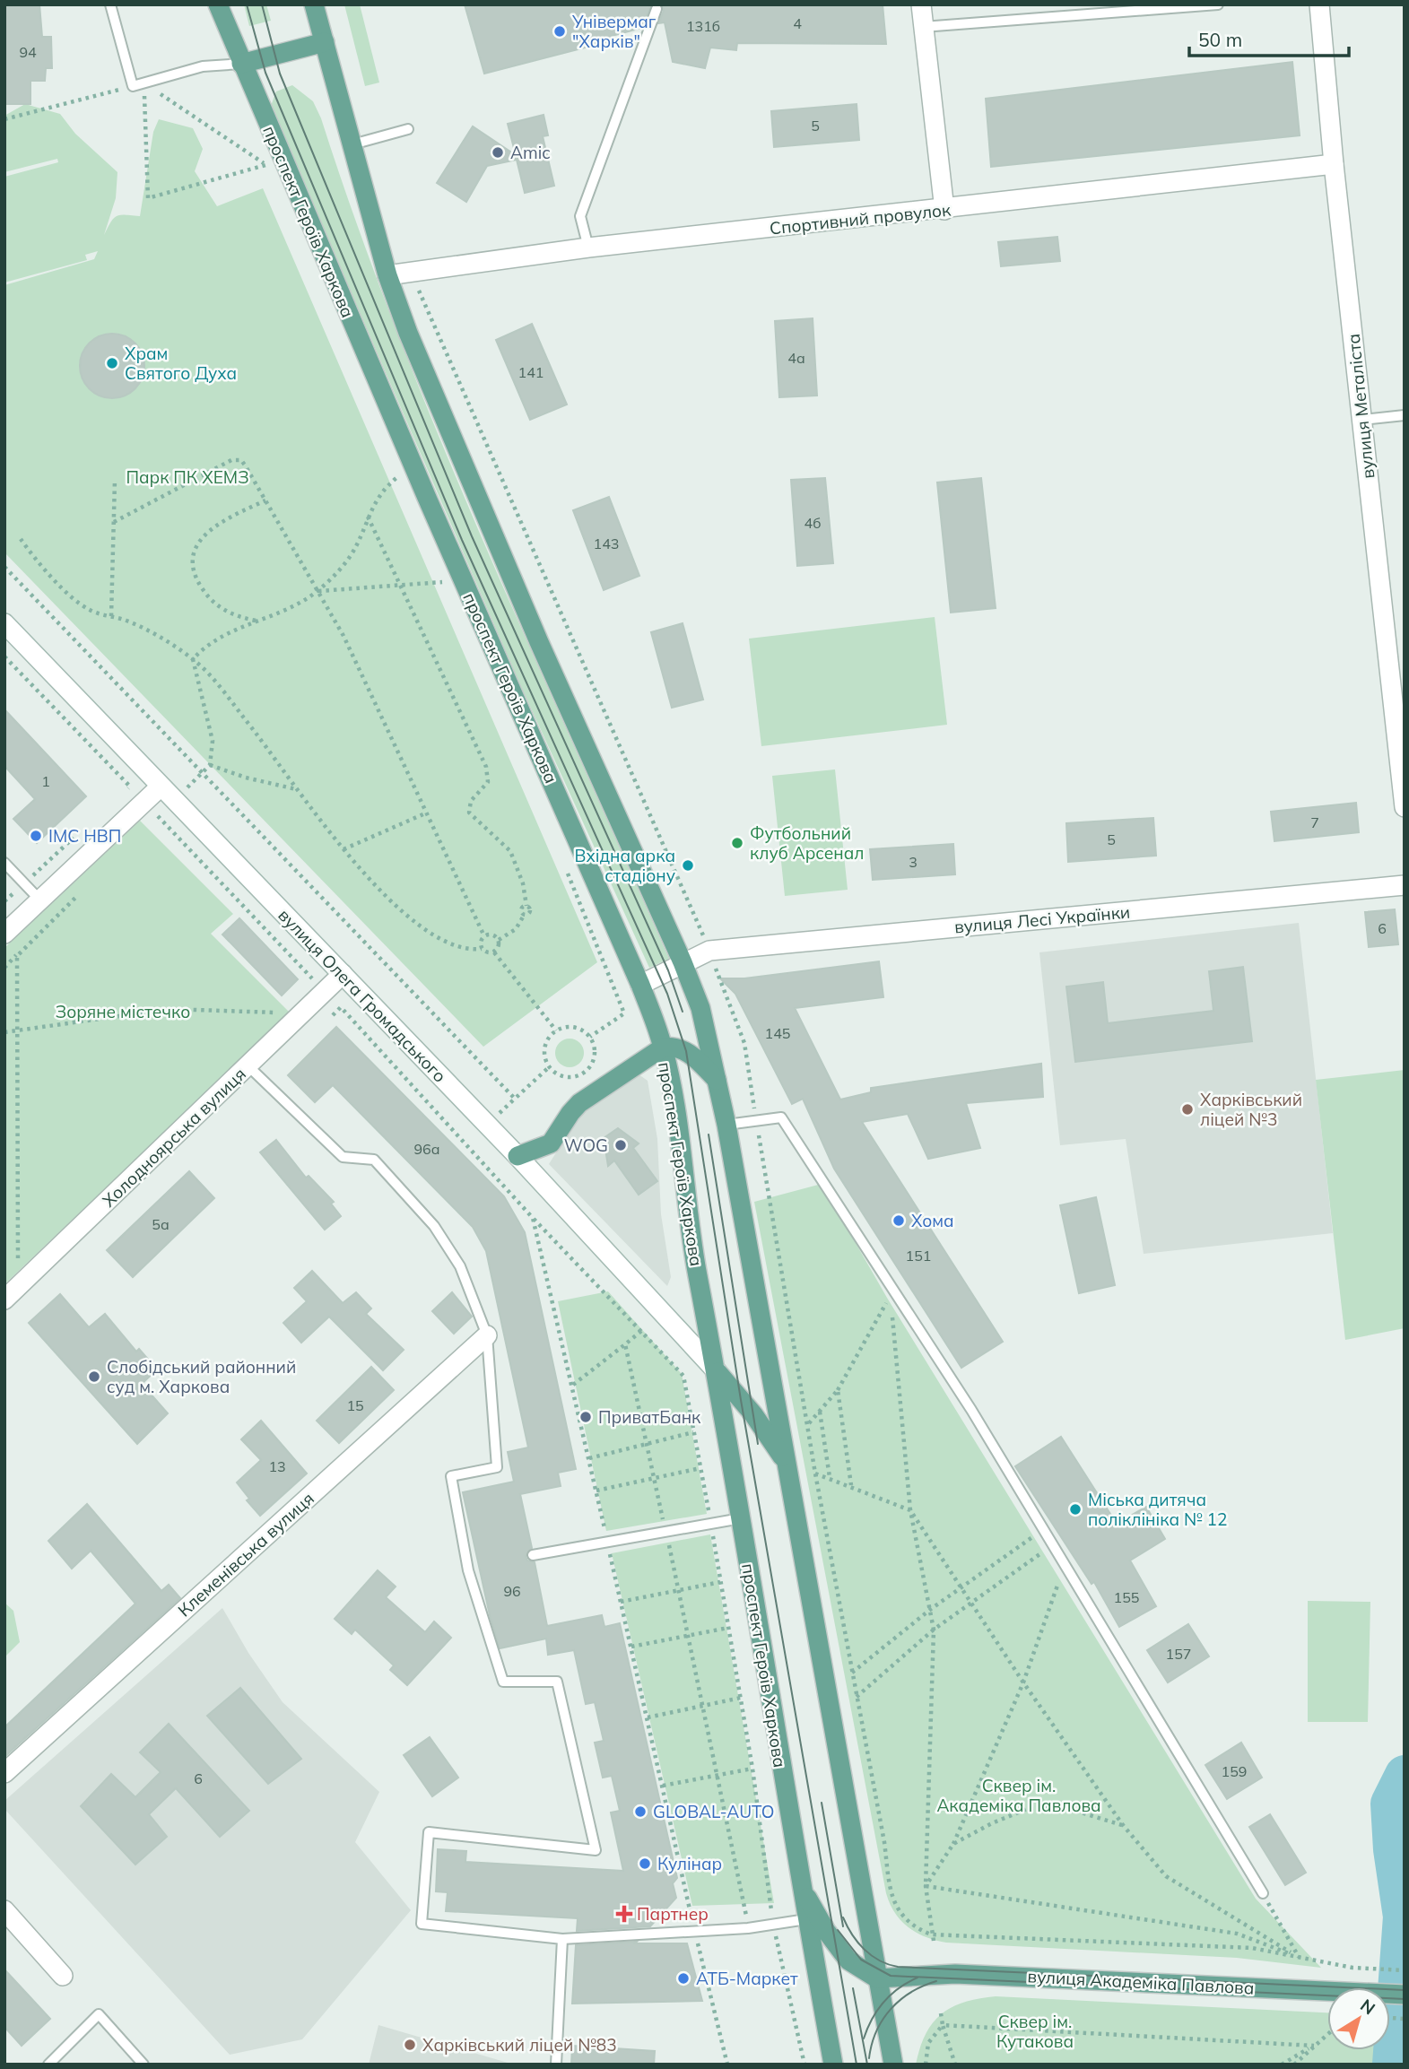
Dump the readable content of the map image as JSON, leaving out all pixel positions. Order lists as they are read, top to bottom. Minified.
{"streets":{"main road":["проспект Героїв Харкова","вулиця Академіка Павлова"],"street":["Спортивний провулок","вулиця Металіста","вулиця Лесі Українки","вулиця Олега Громадського","Холодноярська вулиця","Клеменівська вулиця"]},"crossings":[["Спортивний провулок","вулиця Металіста"],["проспект Героїв Харкова","вулиця Лесі Українки"],["проспект Героїв Харкова","вулиця Олега Громадського"],["вулиця Олега Громадського","Холодноярська вулиця"]],"parks":["Парк ПК ХЕМЗ","Зоряне містечко","Сквер ім. Академіка Павлова","Сквер ім. Кутакова"],"places":{"other":["Універмаг \"Харків\"","Amic","Храм Святого Духа","ІМС НВП","Футбольний клуб Арсенал","Вхідна арка стадіону","Харківський ліцей №3","WOG","Хома","Слобідський районний суд м. Харкова","ПриватБанк","Міська дитяча поліклініка № 12","GLOBAL-AUTO","Кулінар","АТБ-Маркет","Харківський ліцей №83"],"health":["Партнер"]},"house_numbers":["4","131б","94","5","4а","141","4б","143","1","7","5","3","6","145","96а","5а","151","15","13","96","155","157","159","6"],"scale_bar":"50 m","north":"top right"}
